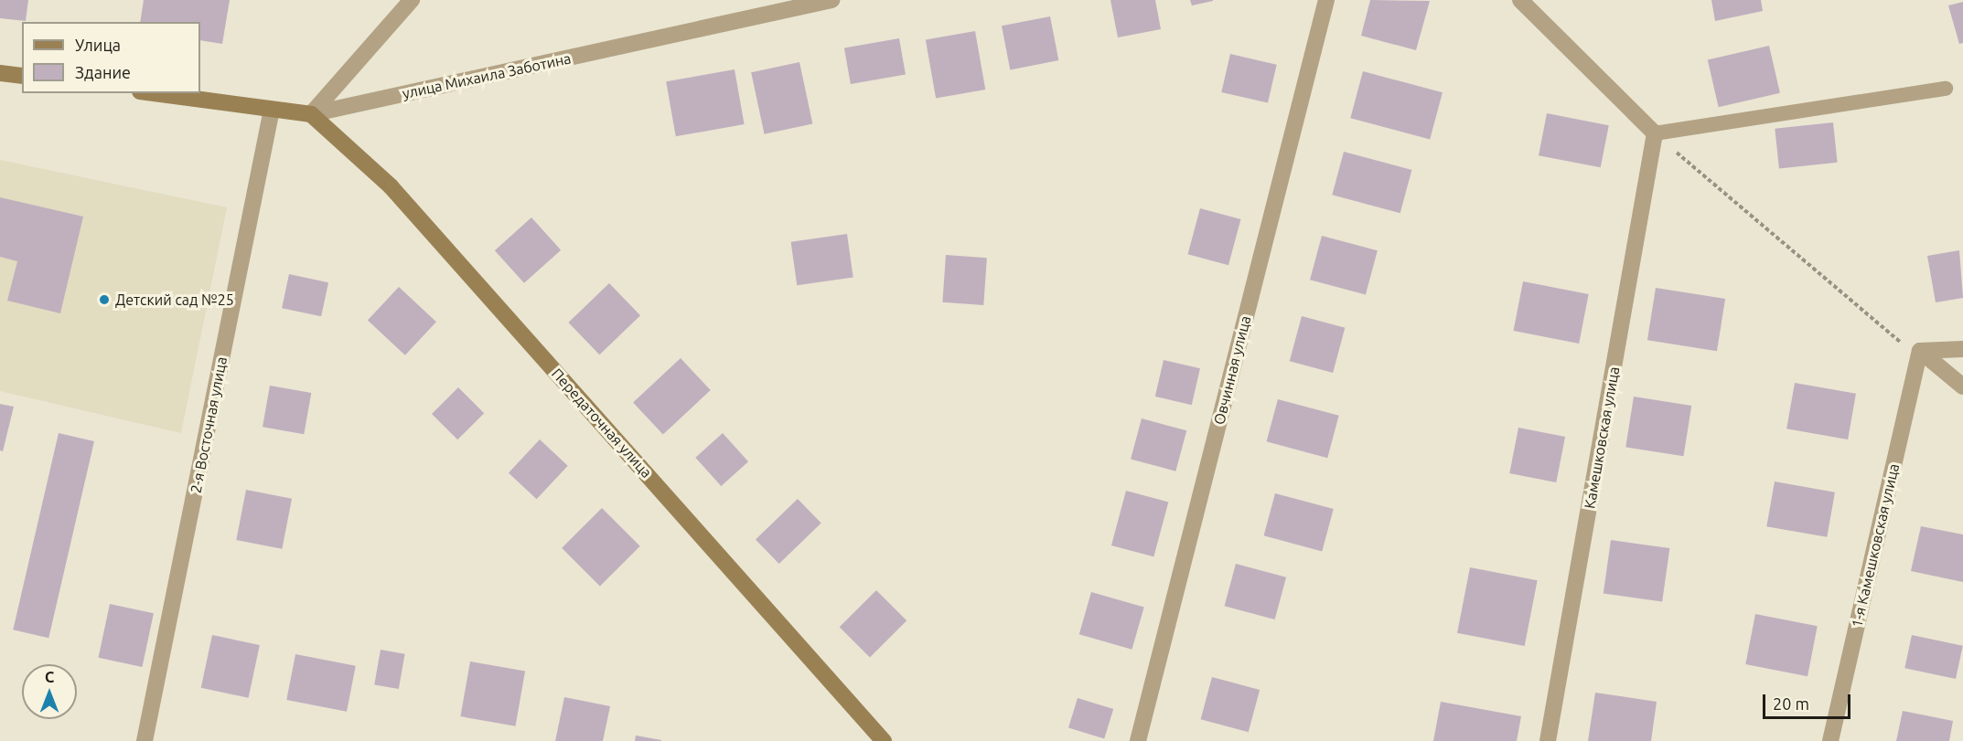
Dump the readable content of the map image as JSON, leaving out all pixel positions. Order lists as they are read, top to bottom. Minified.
{"streets":{"main road":["улица Михаила Заботина","Передаточная улица"],"street":["Овчинная улица","2-я Восточная улица","Камешковская улица","1-я Камешковская улица"]},"crossings":[["улица Михаила Заботина","Передаточная улица"],["улица Михаила Заботина","2-я Восточная улица"]],"places":["Детский сад №25"],"legend":["Улица","Здание"],"scale_bar":"20 m","north":"top"}
